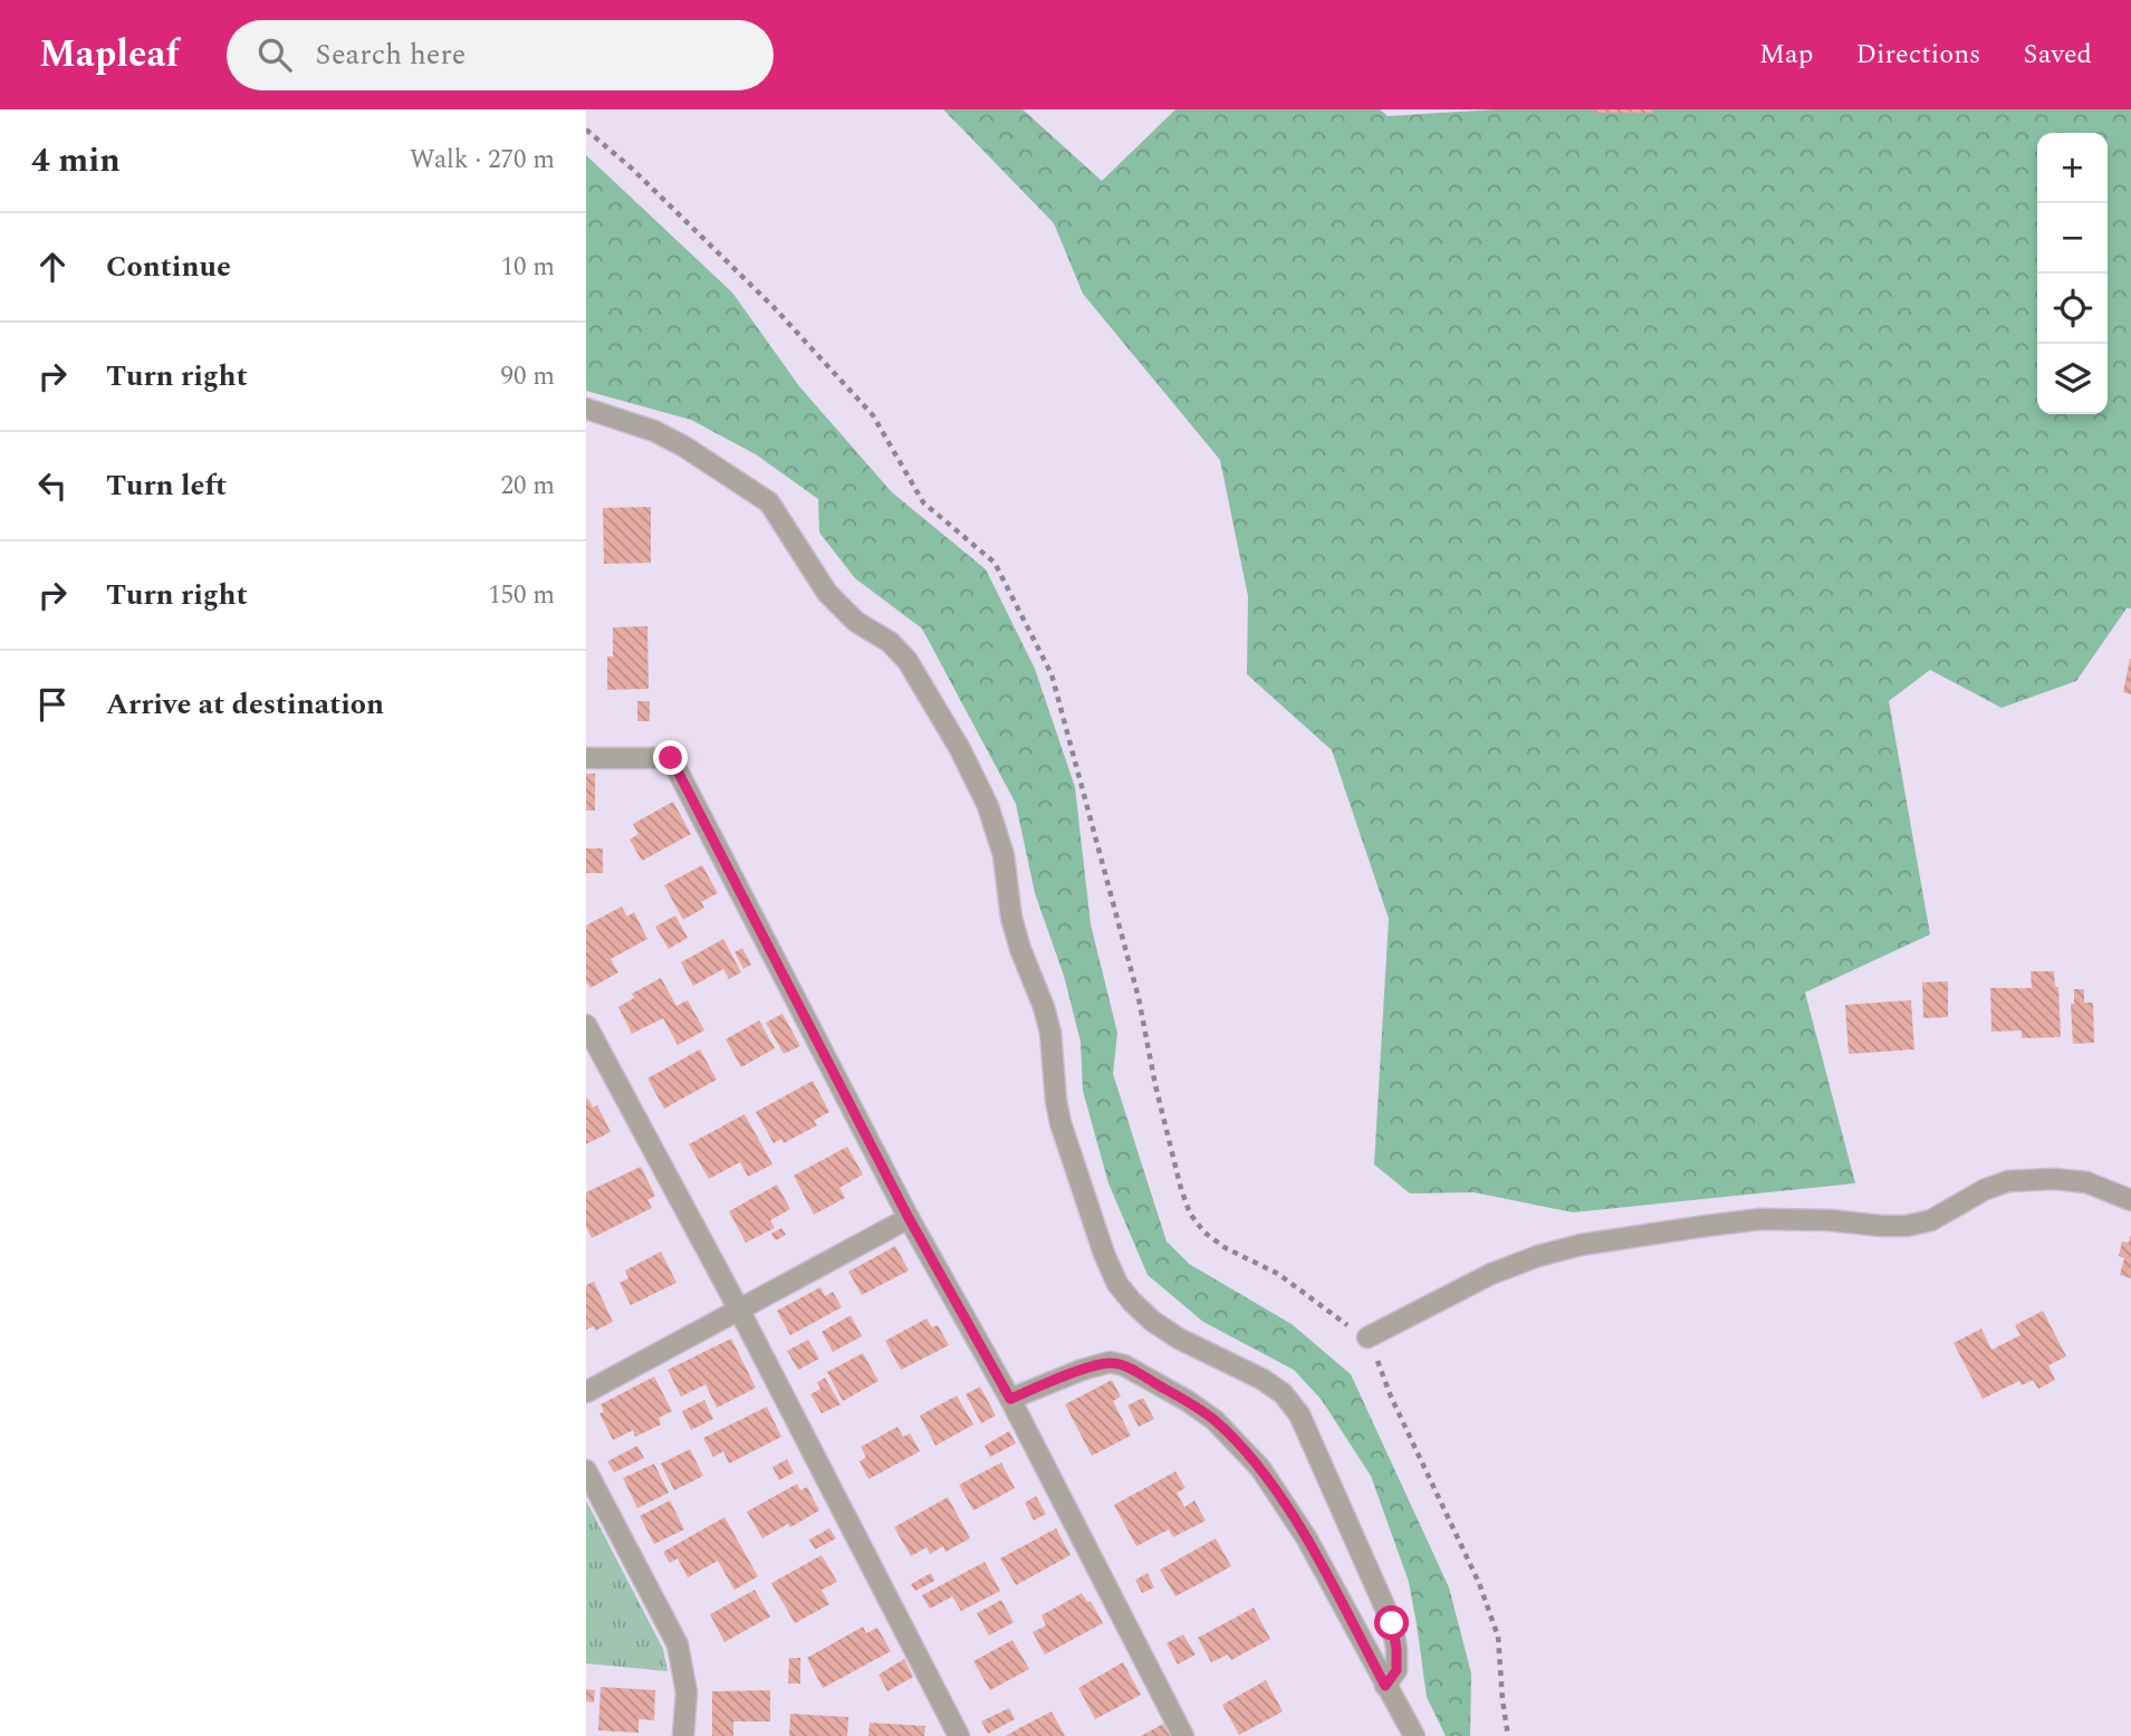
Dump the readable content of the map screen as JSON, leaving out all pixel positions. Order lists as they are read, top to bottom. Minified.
{"page":{"header":"Mapleaf","search":"Search here","nav":["Map","Directions","Saved"],"heading":["4 min","Walk · 270 m"],"map_buttons":["+","−"],"list":[["Continue","10 m"],["Turn right","90 m"],["Turn left","20 m"],["Turn right","150 m"],"Arrive at destination"]}}
